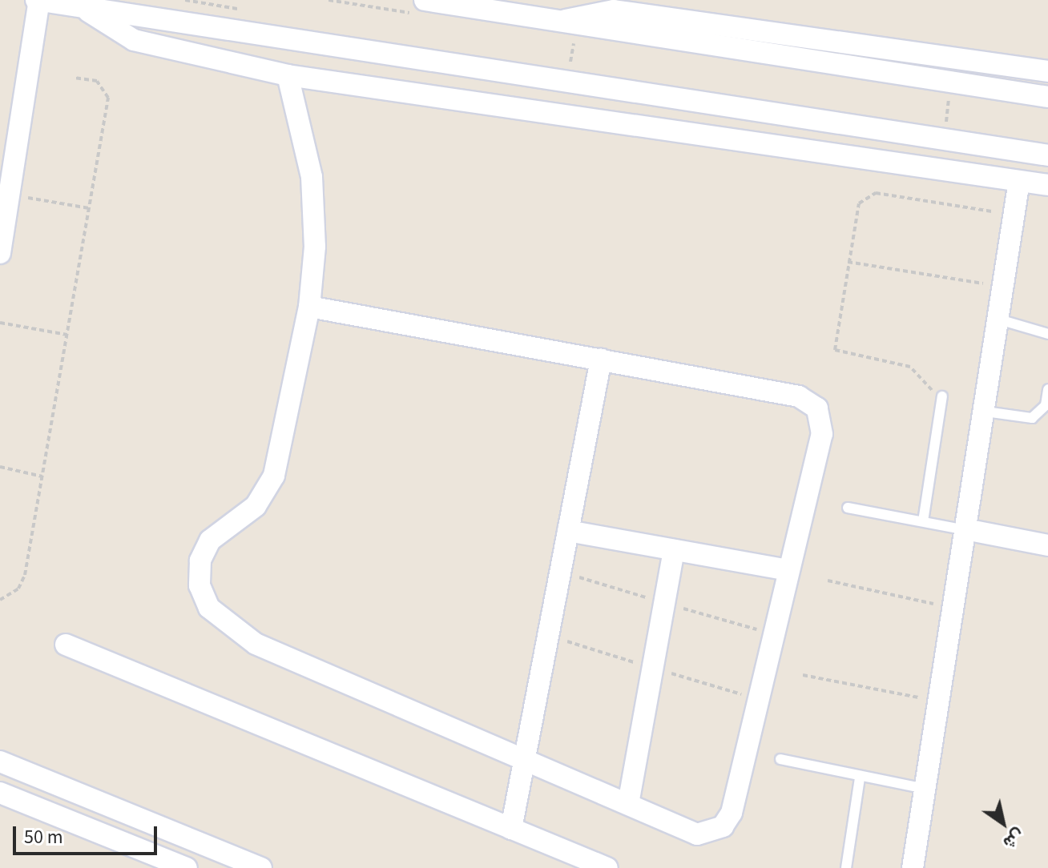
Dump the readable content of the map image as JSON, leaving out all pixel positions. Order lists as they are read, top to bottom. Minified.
{"scale_bar":"50 m","north":"bottom right"}
